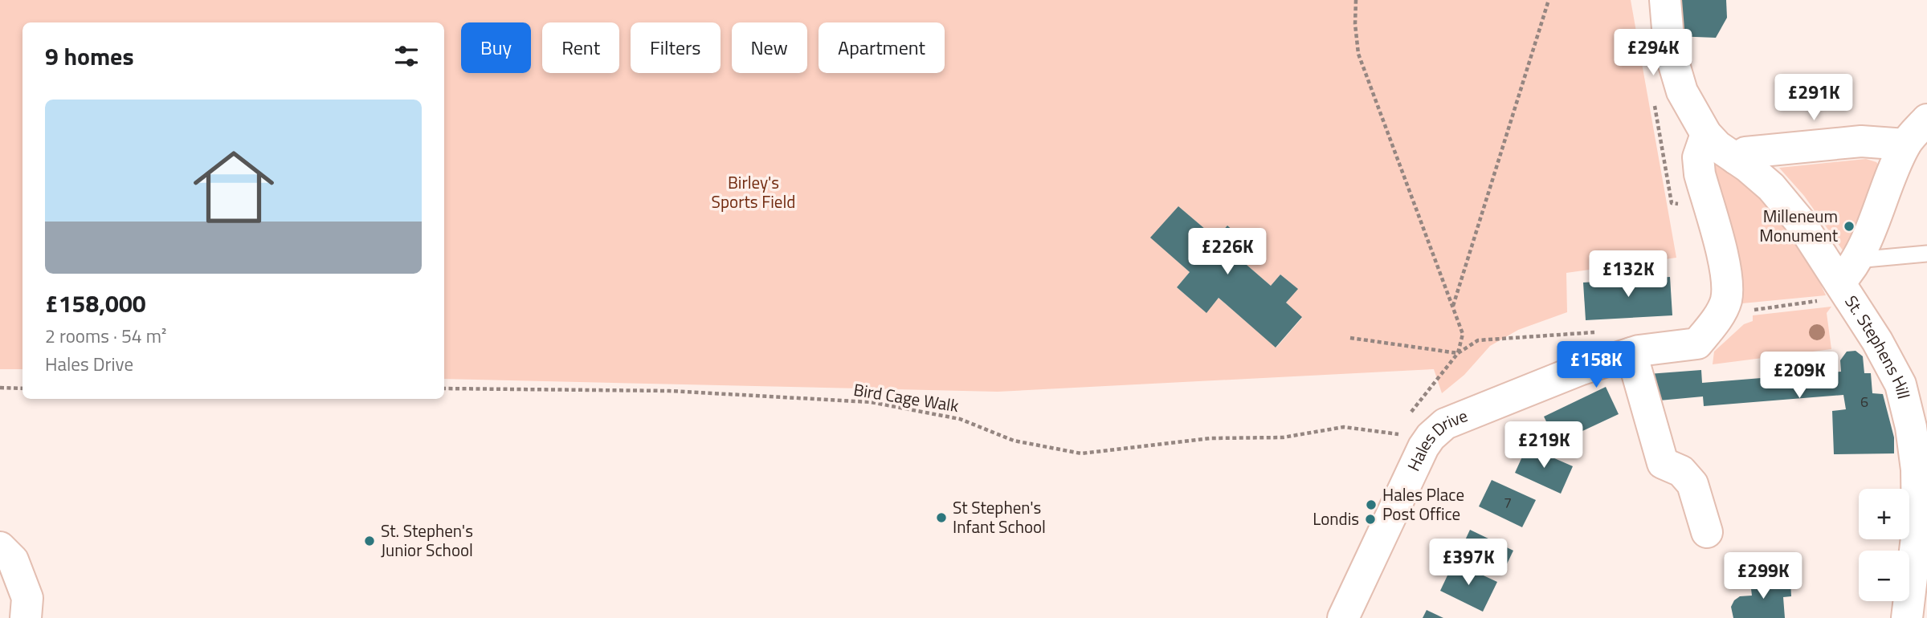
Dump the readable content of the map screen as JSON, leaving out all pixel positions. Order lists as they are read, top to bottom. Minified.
{"streets":{"street":["St. Stephens Hill","Hales Drive"],"path":["Bird Cage Walk"]},"crossings":[["St. Stephens Hill","Hales Drive"]],"parks":["Birley's Sports Field"],"places":["Milleneum Monument","Hales Place Post Office","St Stephen's Infant School","Londis","St. Stephen's Junior School"],"house_numbers":["6","7"],"page":{"chip":["Buy","Rent","Filters","New","Apartment"],"heading":"9 homes","price":["£294K","£291K","£226K","£132K","£158K","£209K","£219K","£397K","£299K"],"list":[{"name":"£158,000","note":"2 rooms · 54 m² · Hales Drive"}],"map_buttons":["+","−"]}}
